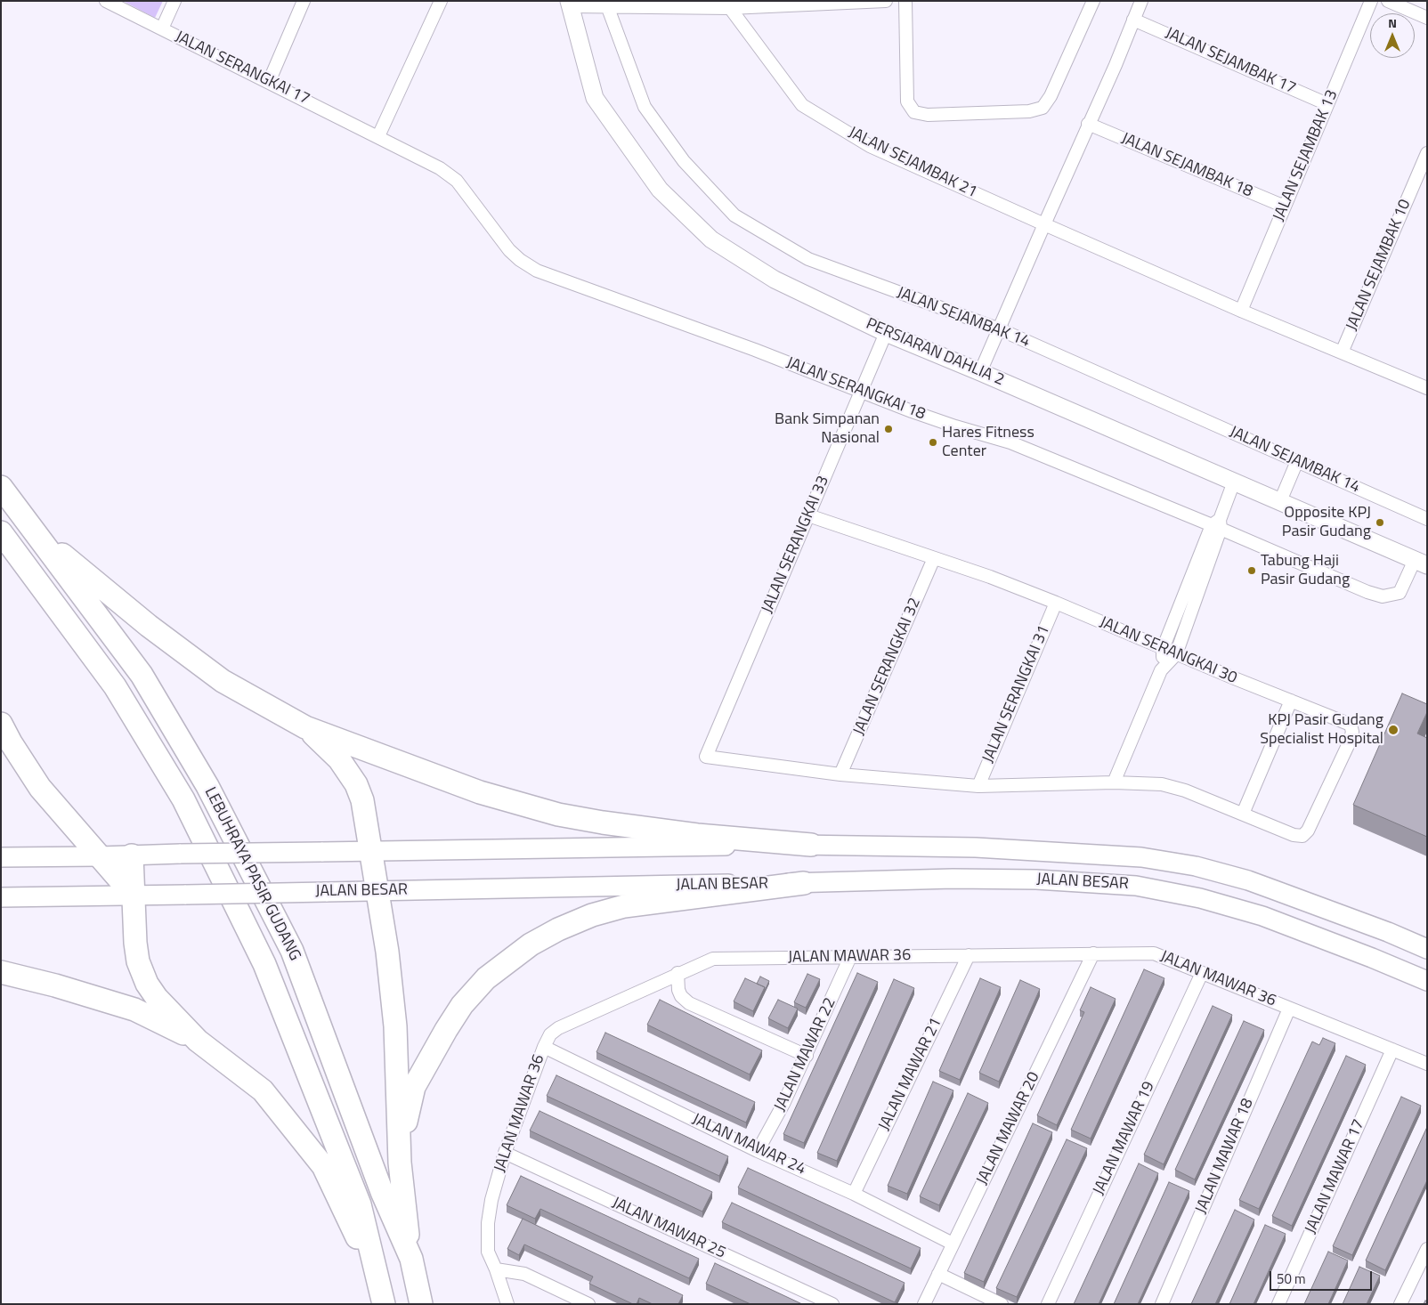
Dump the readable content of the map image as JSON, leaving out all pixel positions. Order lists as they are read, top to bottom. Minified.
{"streets":{"highway":["LEBUHRAYA PASIR GUDANG"],"main road":["JALAN BESAR"],"street":["JALAN SEJAMBAK 17","JALAN SERANGKAI 17","JALAN SEJAMBAK 13","JALAN SEJAMBAK 21","JALAN SEJAMBAK 18","JALAN SEJAMBAK 10","JALAN SEJAMBAK 14","PERSIARAN DAHLIA 2","JALAN SERANGKAI 18","JALAN SERANGKAI 33","JALAN SERANGKAI 30","JALAN SERANGKAI 32","JALAN SERANGKAI 31","JALAN MAWAR 36","JALAN MAWAR 22","JALAN MAWAR 21","JALAN MAWAR 20","JALAN MAWAR 19","JALAN MAWAR 24","JALAN MAWAR 18","JALAN MAWAR 17","JALAN MAWAR 25"]},"crossings":[["JALAN SEJAMBAK 17","JALAN SEJAMBAK 13"],["JALAN SERANGKAI 17","JALAN SERANGKAI 18"],["JALAN SEJAMBAK 13","JALAN SEJAMBAK 18"],["PERSIARAN DAHLIA 2","JALAN SERANGKAI 18"],["PERSIARAN DAHLIA 2","JALAN SERANGKAI 33"],["JALAN SERANGKAI 18","JALAN SERANGKAI 33"],["JALAN SERANGKAI 33","JALAN SERANGKAI 30"],["JALAN SERANGKAI 33","JALAN SERANGKAI 32"],["JALAN SERANGKAI 30","JALAN SERANGKAI 32"],["JALAN SERANGKAI 30","JALAN SERANGKAI 31"],["JALAN MAWAR 36","JALAN MAWAR 22"],["JALAN MAWAR 36","JALAN MAWAR 21"],["JALAN MAWAR 36","JALAN MAWAR 20"],["JALAN MAWAR 36","JALAN MAWAR 19"],["JALAN MAWAR 36","JALAN MAWAR 24"],["JALAN MAWAR 36","JALAN MAWAR 18"],["JALAN MAWAR 36","JALAN MAWAR 17"],["JALAN MAWAR 36","JALAN MAWAR 25"],["JALAN MAWAR 22","JALAN MAWAR 24"],["JALAN MAWAR 21","JALAN MAWAR 24"],["JALAN MAWAR 20","JALAN MAWAR 24"]],"places":["Bank Simpanan Nasional","Hares Fitness Center","Opposite KPJ Pasir Gudang","Tabung Haji Pasir Gudang","KPJ Pasir Gudang Specialist Hospital"],"scale_bar":"50 m","north":"top"}
